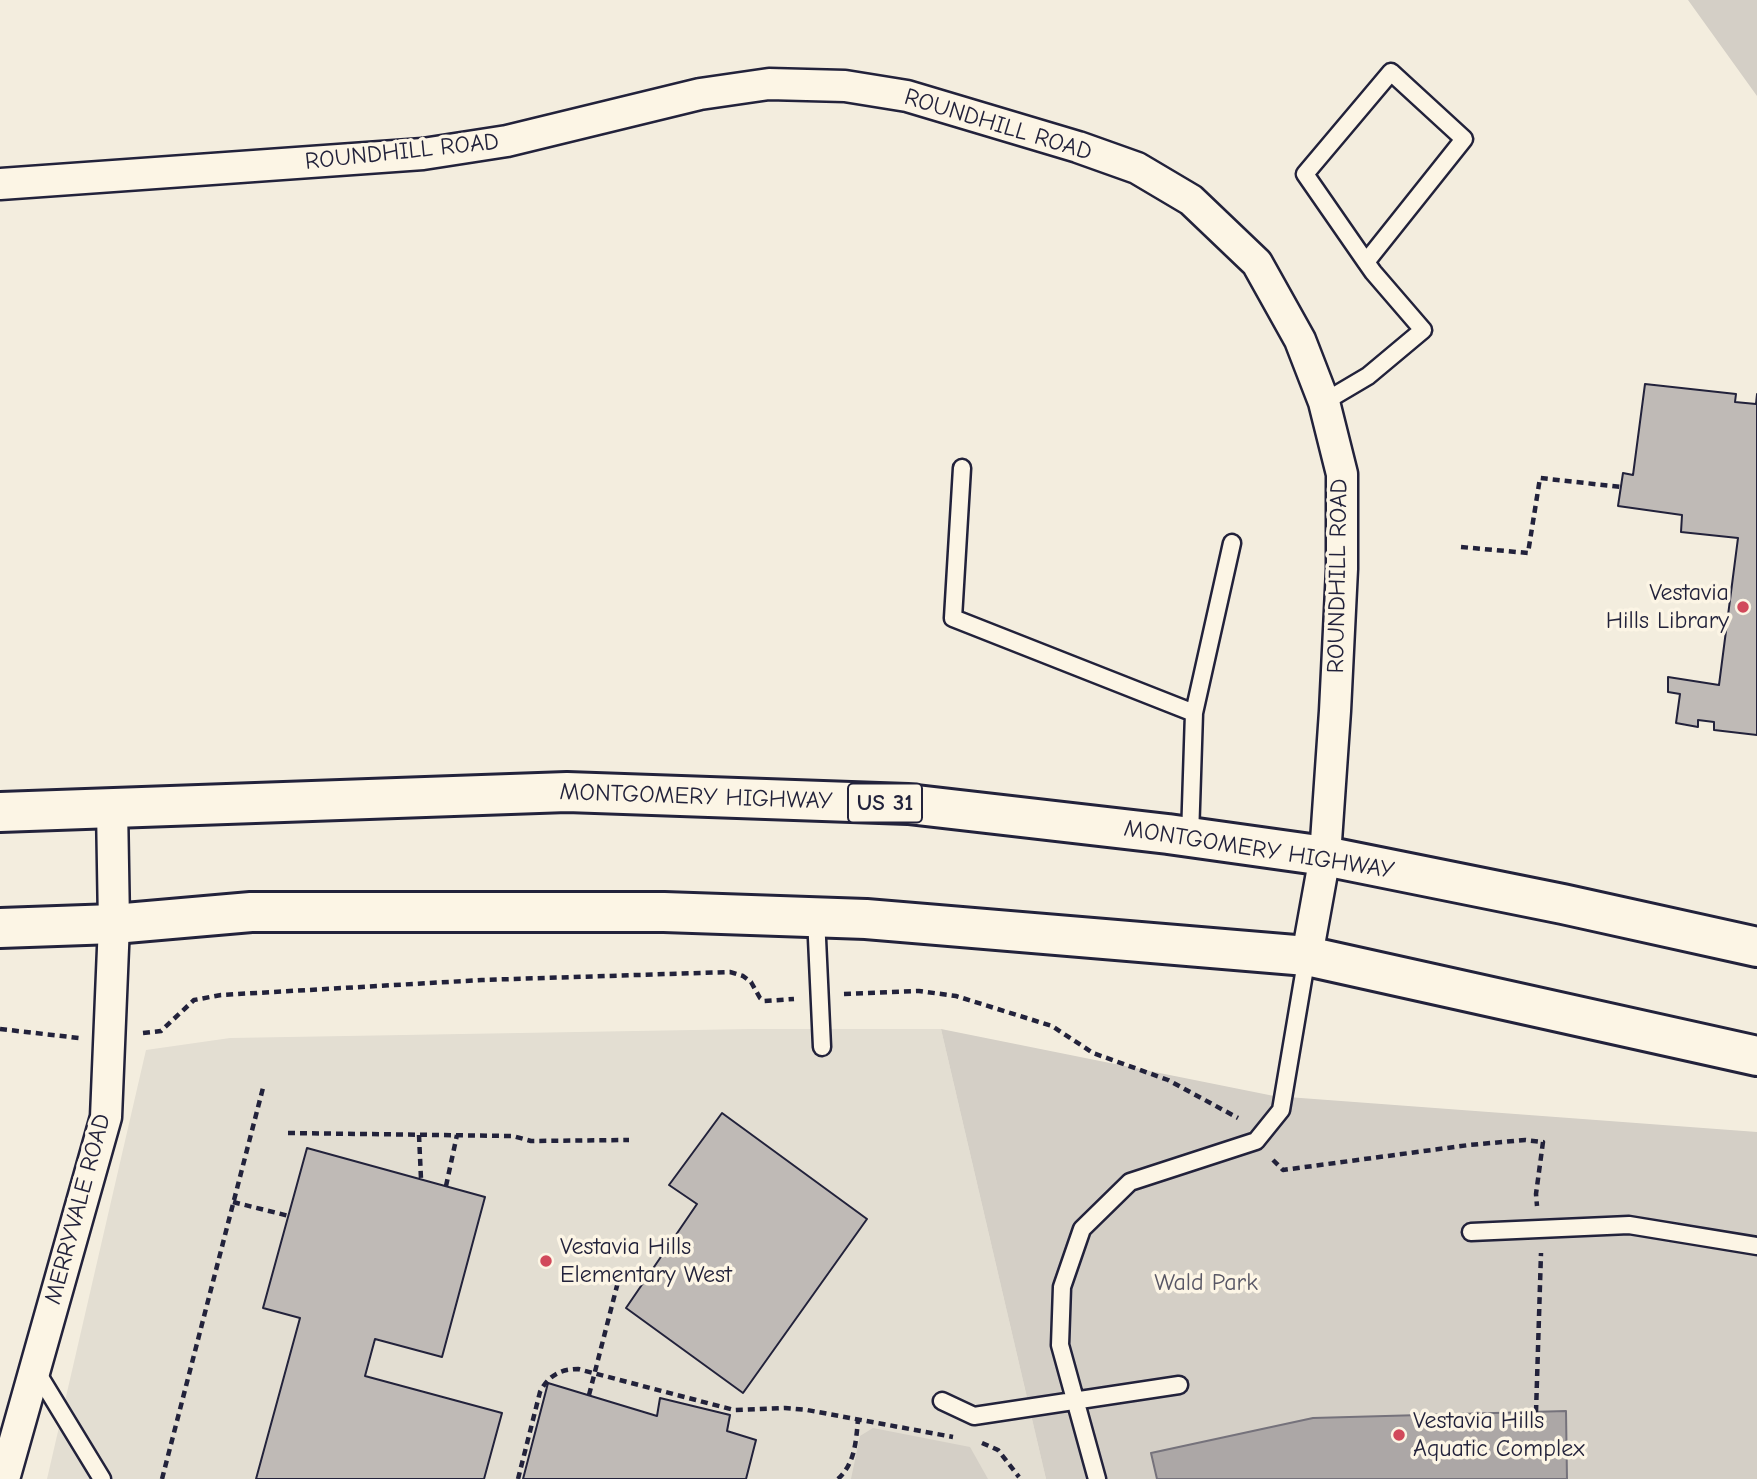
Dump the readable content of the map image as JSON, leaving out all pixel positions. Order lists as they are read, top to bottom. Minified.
{"streets":{"main road":["MONTGOMERY HIGHWAY","US 31"],"street":["ROUNDHILL ROAD","MERRYVALE ROAD"]},"crossings":[["ROUNDHILL ROAD","MONTGOMERY HIGHWAY"],["MONTGOMERY HIGHWAY","MERRYVALE ROAD"]],"parks":["Wald Park"],"places":["Vestavia Hills Library","Vestavia Hills Elementary West","Vestavia Hills Aquatic Complex"]}
